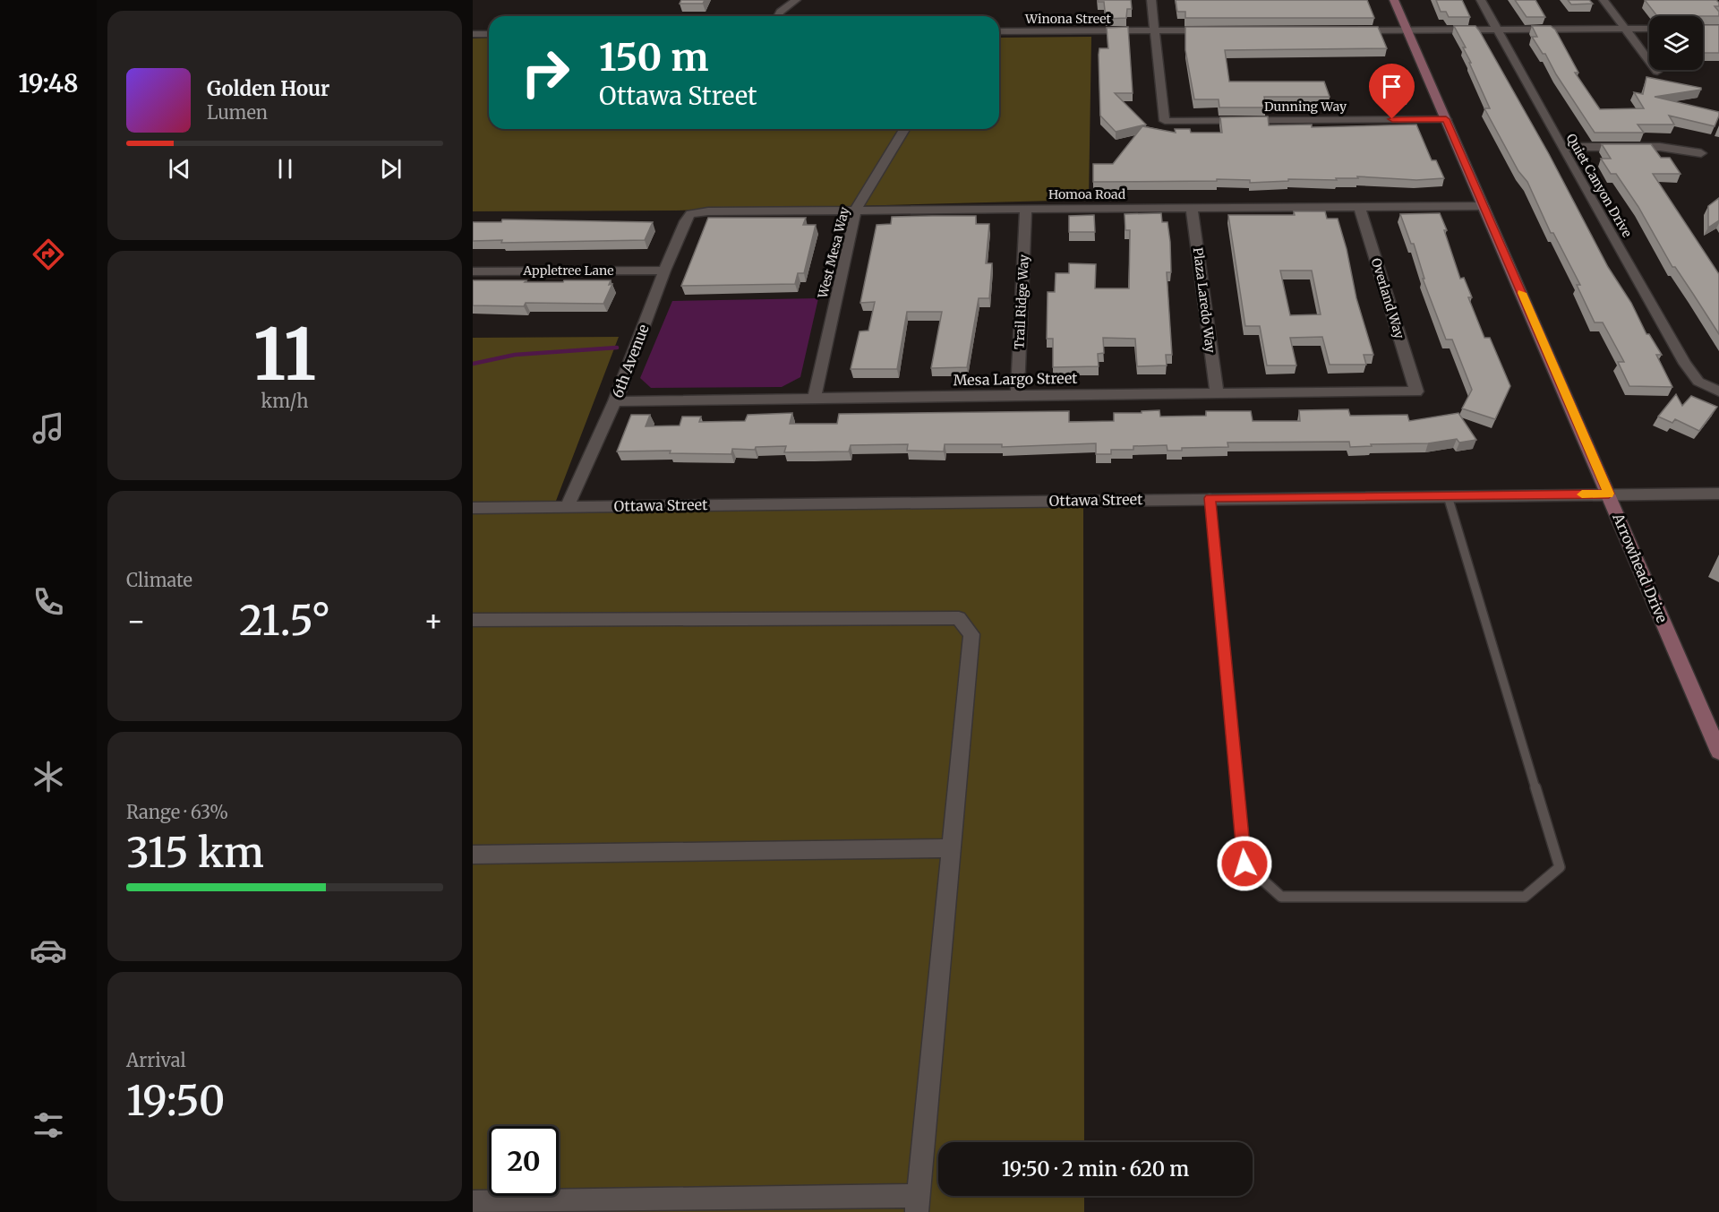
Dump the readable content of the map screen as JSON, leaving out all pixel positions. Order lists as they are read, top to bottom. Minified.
{"streets":{"main road":["Arrowhead Drive"],"street":["Winona Street","Dunning Way","Quiet Canyon Drive","Homoa Road","West Mesa Way","Appletree Lane","Overland Way","Plaza Laredo Way","Trail Ridge Way","6th Avenue","Mesa Largo Street","Ottawa Street"]},"crossings":[["Winona Street","Dunning Way"],["Dunning Way","Arrowhead Drive"],["Homoa Road","West Mesa Way"],["Homoa Road","Overland Way"],["Homoa Road","Plaza Laredo Way"],["Homoa Road","Trail Ridge Way"],["Homoa Road","6th Avenue"],["Homoa Road","Arrowhead Drive"],["West Mesa Way","Mesa Largo Street"],["Appletree Lane","6th Avenue"],["Overland Way","Mesa Largo Street"],["Plaza Laredo Way","Mesa Largo Street"],["Trail Ridge Way","Mesa Largo Street"],["6th Avenue","Mesa Largo Street"],["6th Avenue","Ottawa Street"],["Ottawa Street","Arrowhead Drive"]],"page":{"tabs":"19:48","turn":["150 m","Ottawa Street"],"song":["Golden Hour","Lumen"],"tile":[["11","km/h"],"Climate",["Range · 63%","315 km"],["Arrival","19:50"]],"heat":["−","21.5°","+"],"limit":"20","trip":"19:50 · 2 min · 620 m"}}
